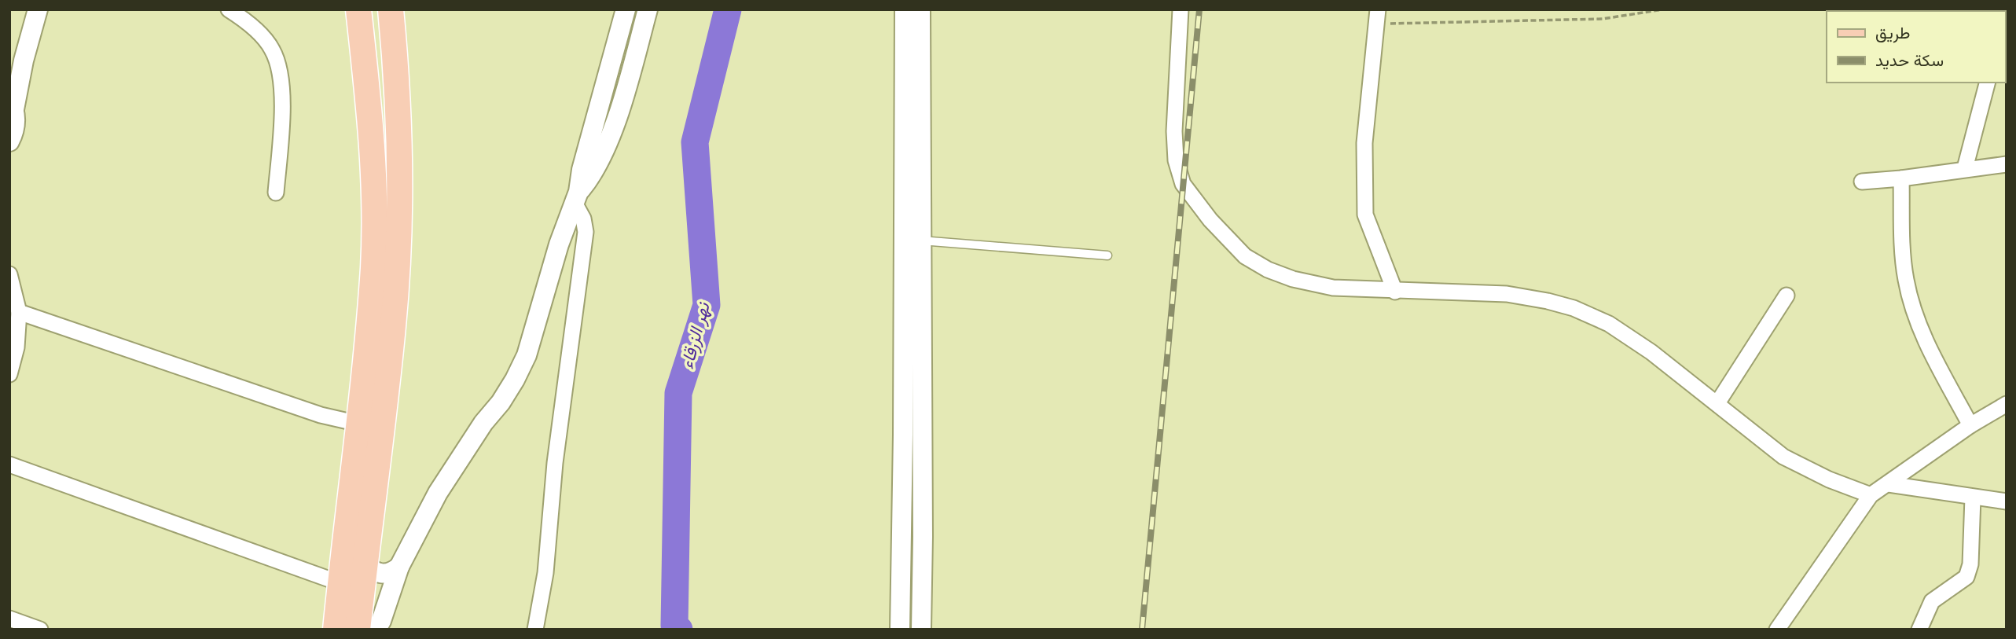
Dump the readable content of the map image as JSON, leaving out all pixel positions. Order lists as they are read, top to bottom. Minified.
{"water":["نهر الزرقاء"],"legend":["طريق","سكة حديد"]}
